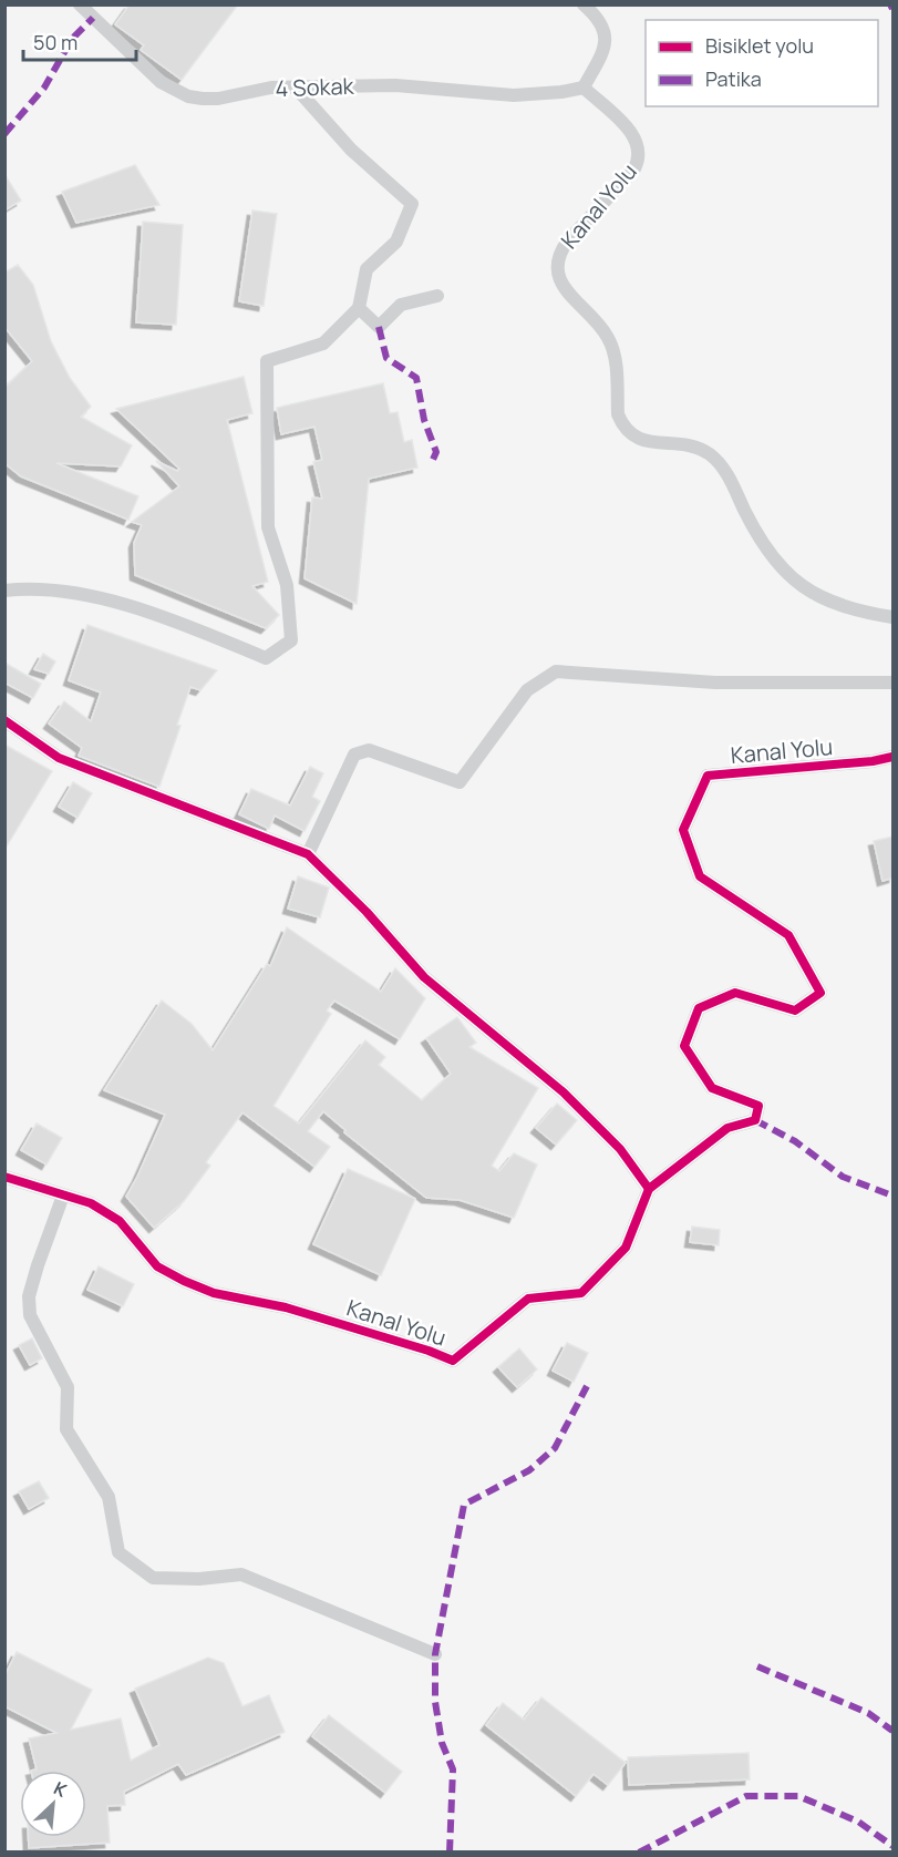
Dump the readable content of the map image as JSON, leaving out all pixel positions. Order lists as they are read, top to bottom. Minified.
{"streets":{"street":["4 Sokak","Kanal Yolu"]},"crossings":[["4 Sokak","Kanal Yolu"]],"legend":["Bisiklet yolu","Patika"],"scale_bar":"50 m","north":"top right"}
